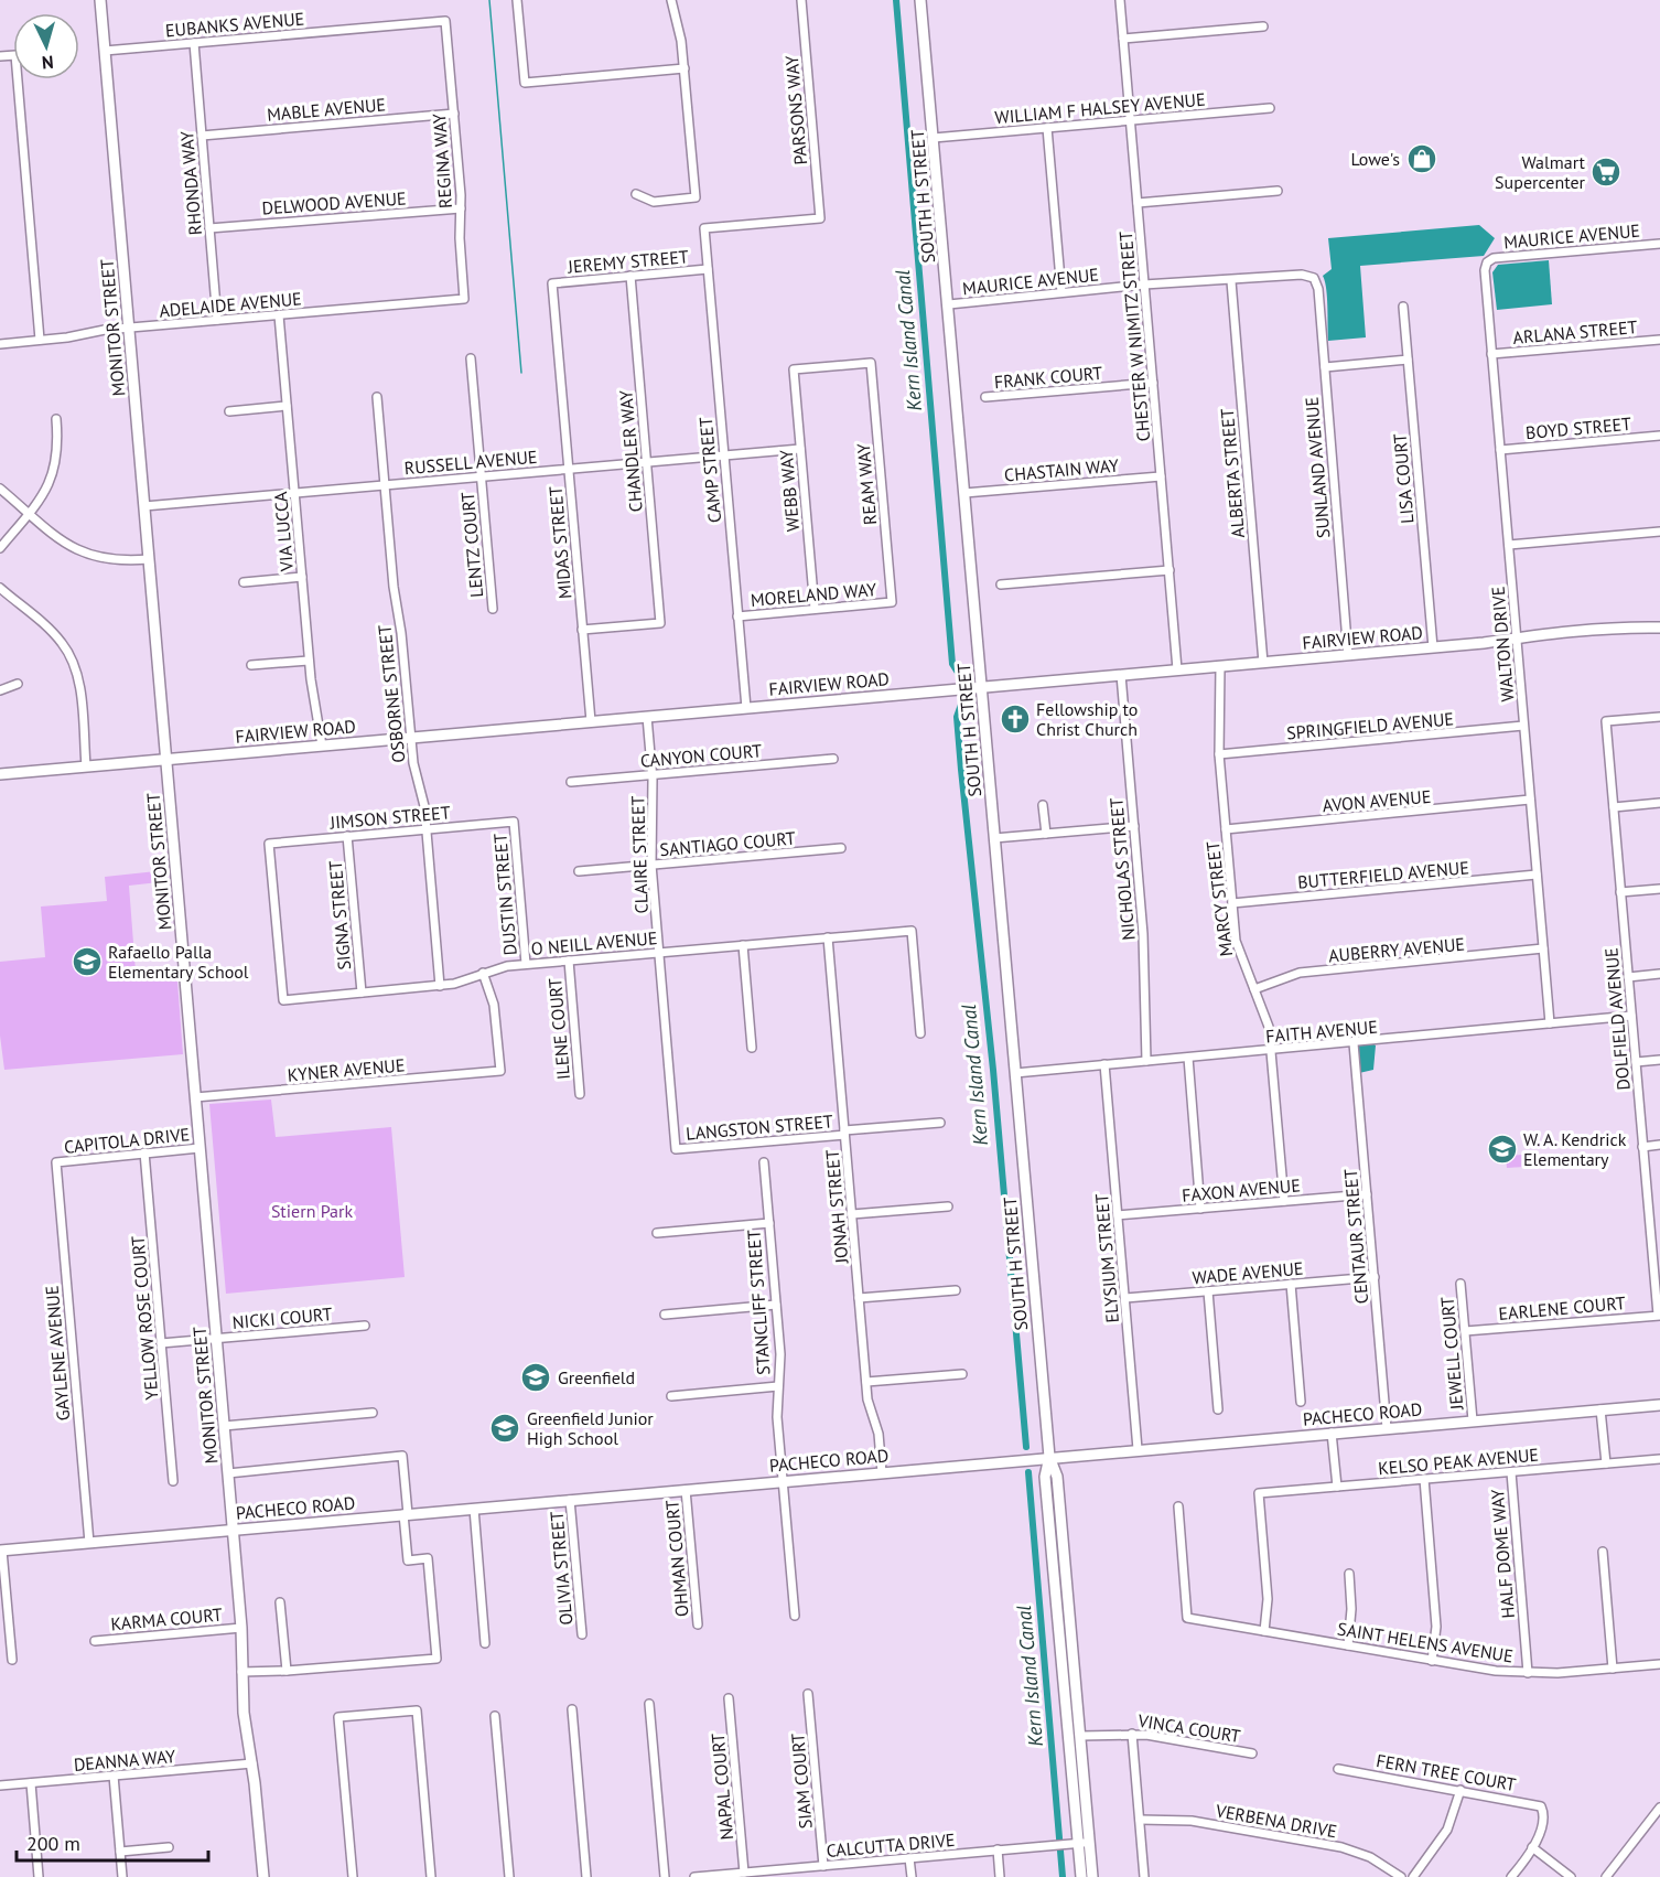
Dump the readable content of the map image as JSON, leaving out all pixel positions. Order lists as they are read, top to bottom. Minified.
{"streets":{"street":["EUBANKS AVENUE","WILLIAM F HALSEY AVENUE","MABLE AVENUE","PARSONS WAY","REGINA WAY","RHONDA WAY","SOUTH H STREET","DELWOOD AVENUE","MAURICE AVENUE","JEREMY STREET","ADELAIDE AVENUE","MONITOR STREET","ARLANA STREET","CHESTER W NIMITZ STREET","FRANK COURT","BOYD STREET","CHANDLER WAY","RUSSELL AVENUE","SUNLAND AVENUE","CAMP STREET","CHASTAIN WAY","ALBERTA STREET","LISA COURT","REAM WAY","WEBB WAY","VIA LUCCA","MIDAS STREET","LENTZ COURT","MORELAND WAY","FAIRVIEW ROAD","WALTON DRIVE","OSBORNE STREET","SPRINGFIELD AVENUE","CANYON COURT","AVON AVENUE","JIMSON STREET","SANTIAGO COURT","CLAIRE STREET","NICHOLAS STREET","BUTTERFIELD AVENUE","DUSTIN STREET","MARCY STREET","SIGNA STREET","O NEILL AVENUE","AUBERRY AVENUE","DOLFIELD AVENUE","ILENE COURT","FAITH AVENUE","KYNER AVENUE","LANGSTON STREET","CAPITOLA DRIVE","FAXON AVENUE","JONAH STREET","CENTAUR STREET","ELYSIUM STREET","WADE AVENUE","STANCLIFF STREET","EARLENE COURT","YELLOW ROSE COURT","NICKI COURT","GAYLENE AVENUE","JEWELL COURT","PACHECO ROAD","KELSO PEAK AVENUE","HALF DOME WAY","OHMAN COURT","OLIVIA STREET","KARMA COURT","SAINT HELENS AVENUE","VINCA COURT","DEANNA WAY","FERN TREE COURT","SIAM COURT","NAPAL COURT","VERBENA DRIVE","CALCUTTA DRIVE"]},"crossings":[["EUBANKS AVENUE","REGINA WAY"],["EUBANKS AVENUE","RHONDA WAY"],["EUBANKS AVENUE","MONITOR STREET"],["WILLIAM F HALSEY AVENUE","SOUTH H STREET"],["WILLIAM F HALSEY AVENUE","CHESTER W NIMITZ STREET"],["MABLE AVENUE","REGINA WAY"],["MABLE AVENUE","RHONDA WAY"],["PARSONS WAY","CAMP STREET"],["REGINA WAY","DELWOOD AVENUE"],["REGINA WAY","ADELAIDE AVENUE"],["RHONDA WAY","DELWOOD AVENUE"],["RHONDA WAY","ADELAIDE AVENUE"],["SOUTH H STREET","MAURICE AVENUE"],["SOUTH H STREET","CHASTAIN WAY"],["SOUTH H STREET","FAIRVIEW ROAD"],["SOUTH H STREET","FAITH AVENUE"],["SOUTH H STREET","PACHECO ROAD"],["SOUTH H STREET","VINCA COURT"],["SOUTH H STREET","CALCUTTA DRIVE"],["MAURICE AVENUE","CHESTER W NIMITZ STREET"],["MAURICE AVENUE","SUNLAND AVENUE"],["MAURICE AVENUE","ALBERTA STREET"],["MAURICE AVENUE","WALTON DRIVE"],["JEREMY STREET","CHANDLER WAY"],["JEREMY STREET","CAMP STREET"],["JEREMY STREET","MIDAS STREET"],["ADELAIDE AVENUE","MONITOR STREET"],["ADELAIDE AVENUE","VIA LUCCA"],["MONITOR STREET","RUSSELL AVENUE"],["MONITOR STREET","FAIRVIEW ROAD"],["MONITOR STREET","KYNER AVENUE"],["MONITOR STREET","CAPITOLA DRIVE"],["MONITOR STREET","NICKI COURT"],["MONITOR STREET","PACHECO ROAD"],["MONITOR STREET","KARMA COURT"],["MONITOR STREET","DEANNA WAY"],["ARLANA STREET","WALTON DRIVE"],["CHESTER W NIMITZ STREET","FRANK COURT"],["CHESTER W NIMITZ STREET","CHASTAIN WAY"],["CHESTER W NIMITZ STREET","FAIRVIEW ROAD"],["BOYD STREET","WALTON DRIVE"],["CHANDLER WAY","RUSSELL AVENUE"],["CHANDLER WAY","MIDAS STREET"],["RUSSELL AVENUE","CAMP STREET"],["RUSSELL AVENUE","WEBB WAY"],["RUSSELL AVENUE","VIA LUCCA"],["RUSSELL AVENUE","MIDAS STREET"],["RUSSELL AVENUE","LENTZ COURT"],["RUSSELL AVENUE","OSBORNE STREET"],["SUNLAND AVENUE","FAIRVIEW ROAD"],["CAMP STREET","MORELAND WAY"],["CAMP STREET","FAIRVIEW ROAD"],["ALBERTA STREET","FAIRVIEW ROAD"],["LISA COURT","FAIRVIEW ROAD"],["REAM WAY","WEBB WAY"],["REAM WAY","MORELAND WAY"],["WEBB WAY","MORELAND WAY"],["VIA LUCCA","FAIRVIEW ROAD"],["MIDAS STREET","FAIRVIEW ROAD"],["FAIRVIEW ROAD","WALTON DRIVE"],["FAIRVIEW ROAD","OSBORNE STREET"],["FAIRVIEW ROAD","CLAIRE STREET"],["FAIRVIEW ROAD","NICHOLAS STREET"],["FAIRVIEW ROAD","MARCY STREET"],["WALTON DRIVE","SPRINGFIELD AVENUE"],["WALTON DRIVE","AVON AVENUE"],["WALTON DRIVE","BUTTERFIELD AVENUE"],["WALTON DRIVE","AUBERRY AVENUE"],["WALTON DRIVE","FAITH AVENUE"],["OSBORNE STREET","JIMSON STREET"],["OSBORNE STREET","O NEILL AVENUE"],["SPRINGFIELD AVENUE","MARCY STREET"],["CANYON COURT","CLAIRE STREET"],["AVON AVENUE","MARCY STREET"],["JIMSON STREET","DUSTIN STREET"],["JIMSON STREET","SIGNA STREET"],["JIMSON STREET","O NEILL AVENUE"],["SANTIAGO COURT","CLAIRE STREET"],["CLAIRE STREET","O NEILL AVENUE"],["CLAIRE STREET","LANGSTON STREET"],["NICHOLAS STREET","FAITH AVENUE"],["BUTTERFIELD AVENUE","MARCY STREET"],["DUSTIN STREET","O NEILL AVENUE"],["MARCY STREET","AUBERRY AVENUE"],["MARCY STREET","FAITH AVENUE"],["MARCY STREET","FAXON AVENUE"],["SIGNA STREET","O NEILL AVENUE"],["O NEILL AVENUE","ILENE COURT"],["O NEILL AVENUE","KYNER AVENUE"],["O NEILL AVENUE","JONAH STREET"],["DOLFIELD AVENUE","FAITH AVENUE"],["DOLFIELD AVENUE","EARLENE COURT"],["FAITH AVENUE","CENTAUR STREET"],["FAITH AVENUE","ELYSIUM STREET"],["LANGSTON STREET","JONAH STREET"],["CAPITOLA DRIVE","YELLOW ROSE COURT"],["CAPITOLA DRIVE","GAYLENE AVENUE"],["FAXON AVENUE","CENTAUR STREET"],["FAXON AVENUE","ELYSIUM STREET"],["JONAH STREET","PACHECO ROAD"],["CENTAUR STREET","WADE AVENUE"],["CENTAUR STREET","PACHECO ROAD"],["ELYSIUM STREET","WADE AVENUE"],["ELYSIUM STREET","PACHECO ROAD"],["STANCLIFF STREET","PACHECO ROAD"],["EARLENE COURT","JEWELL COURT"],["YELLOW ROSE COURT","NICKI COURT"],["GAYLENE AVENUE","PACHECO ROAD"],["JEWELL COURT","PACHECO ROAD"],["PACHECO ROAD","OHMAN COURT"],["PACHECO ROAD","OLIVIA STREET"],["KELSO PEAK AVENUE","HALF DOME WAY"],["KELSO PEAK AVENUE","SAINT HELENS AVENUE"],["HALF DOME WAY","SAINT HELENS AVENUE"],["SIAM COURT","CALCUTTA DRIVE"],["NAPAL COURT","CALCUTTA DRIVE"]],"water":["Kern Island Canal"],"parks":["Stiern Park"],"places":{"shop":["Lowe's"],"supermarket":["Walmart Supercenter"],"church":["Fellowship to Christ Church"],"school or university":["Rafaello Palla Elementary School","W. A. Kendrick Elementary","Greenfield","Greenfield Junior High School"]},"scale_bar":"200 m","north":"bottom"}
